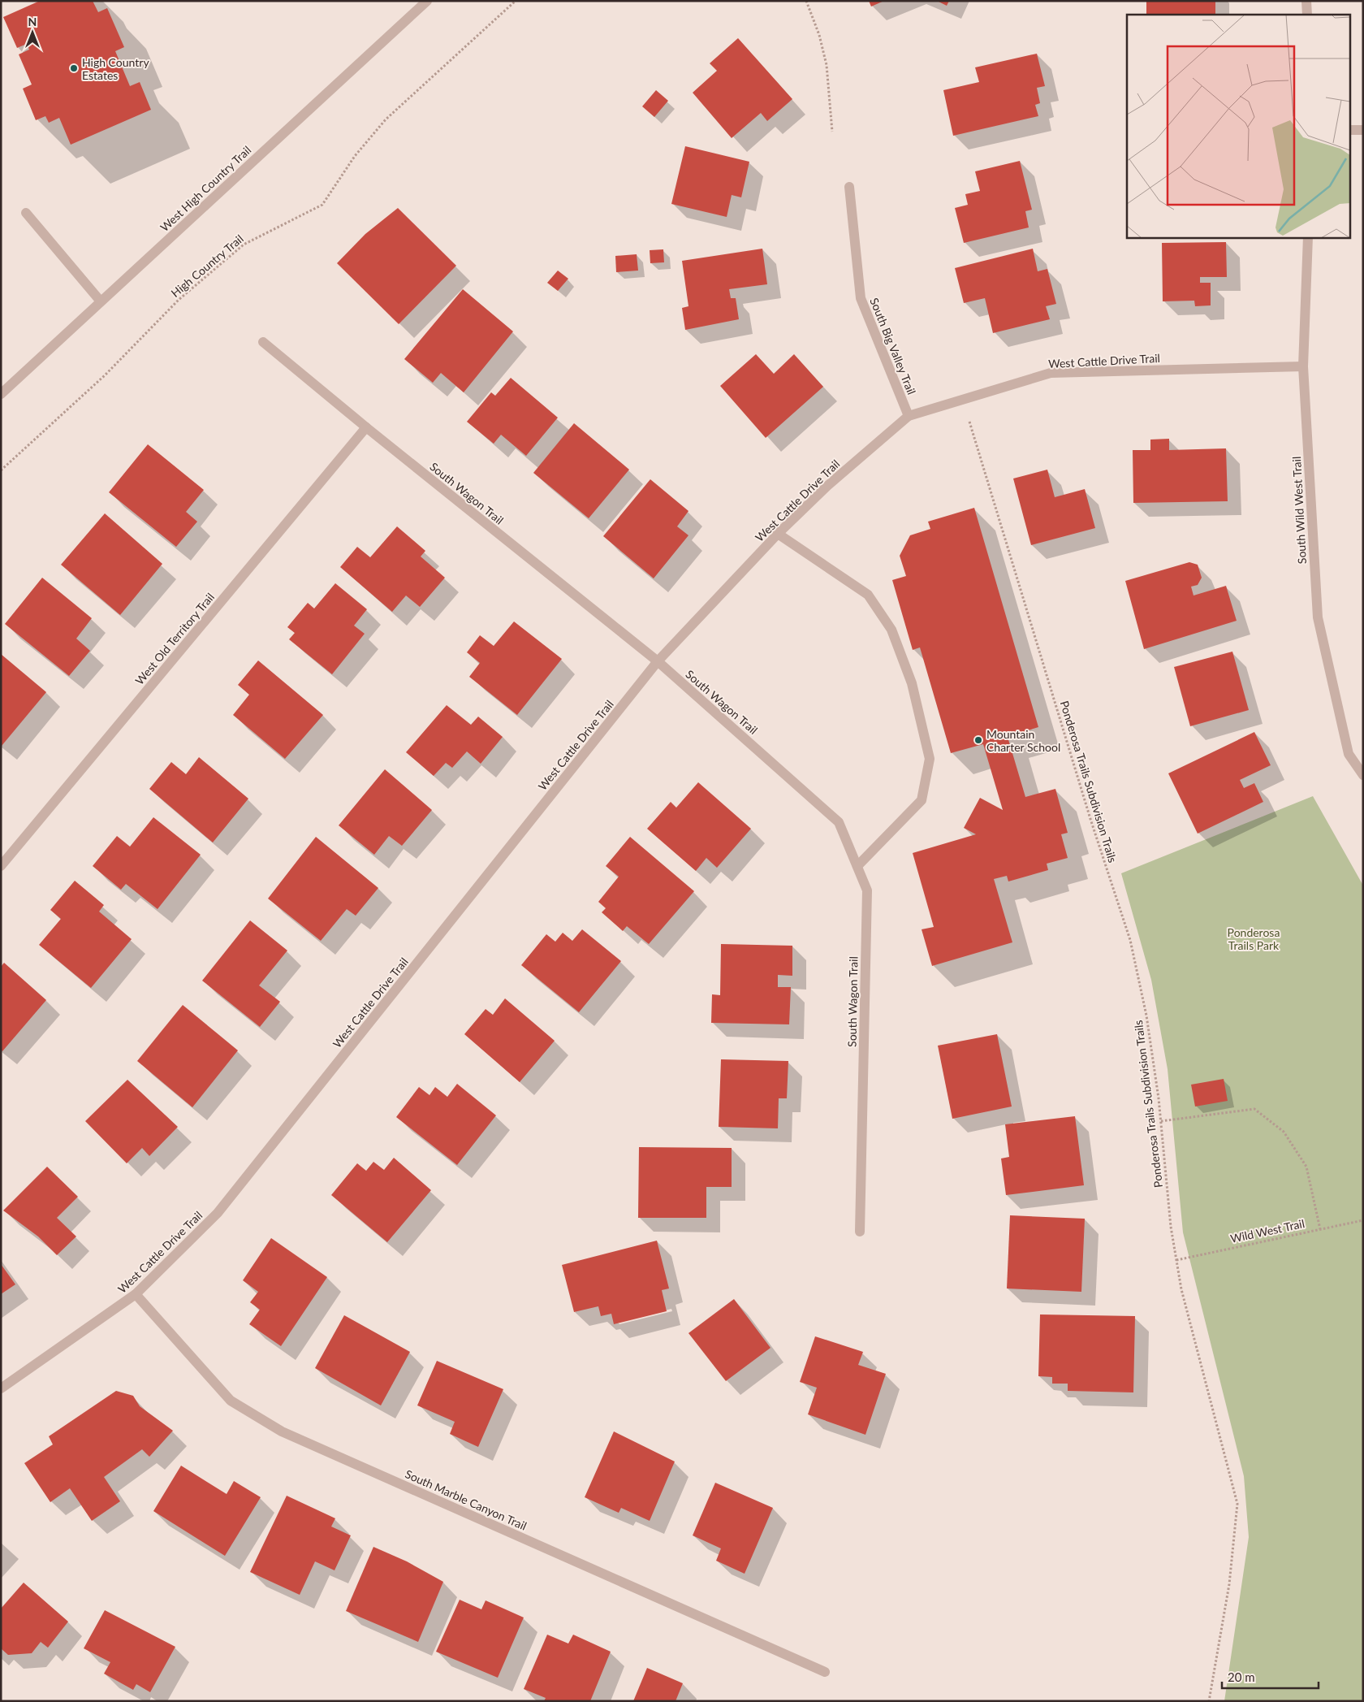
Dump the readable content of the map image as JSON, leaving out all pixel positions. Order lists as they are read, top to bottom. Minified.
{"streets":{"street":["West High Country Trail","South Big Valley Trail","West Cattle Drive Trail","South Wagon Trail","South Wild West Trail","West Old Territory Trail","South Marble Canyon Trail"],"path":["High Country Trail","Ponderosa Trails Subdivision Trails","Wild West Trail"]},"crossings":[["South Big Valley Trail","West Cattle Drive Trail"],["West Cattle Drive Trail","South Wagon Trail"],["West Cattle Drive Trail","South Wild West Trail"],["West Cattle Drive Trail","Ponderosa Trails Subdivision Trails"],["West Cattle Drive Trail","South Marble Canyon Trail"],["South Wagon Trail","West Old Territory Trail"],["Ponderosa Trails Subdivision Trails","Wild West Trail"]],"parks":["Ponderosa Trails Park"],"places":["High Country Estates","Mountain Charter School"],"scale_bar":"20 m","north":"top"}
